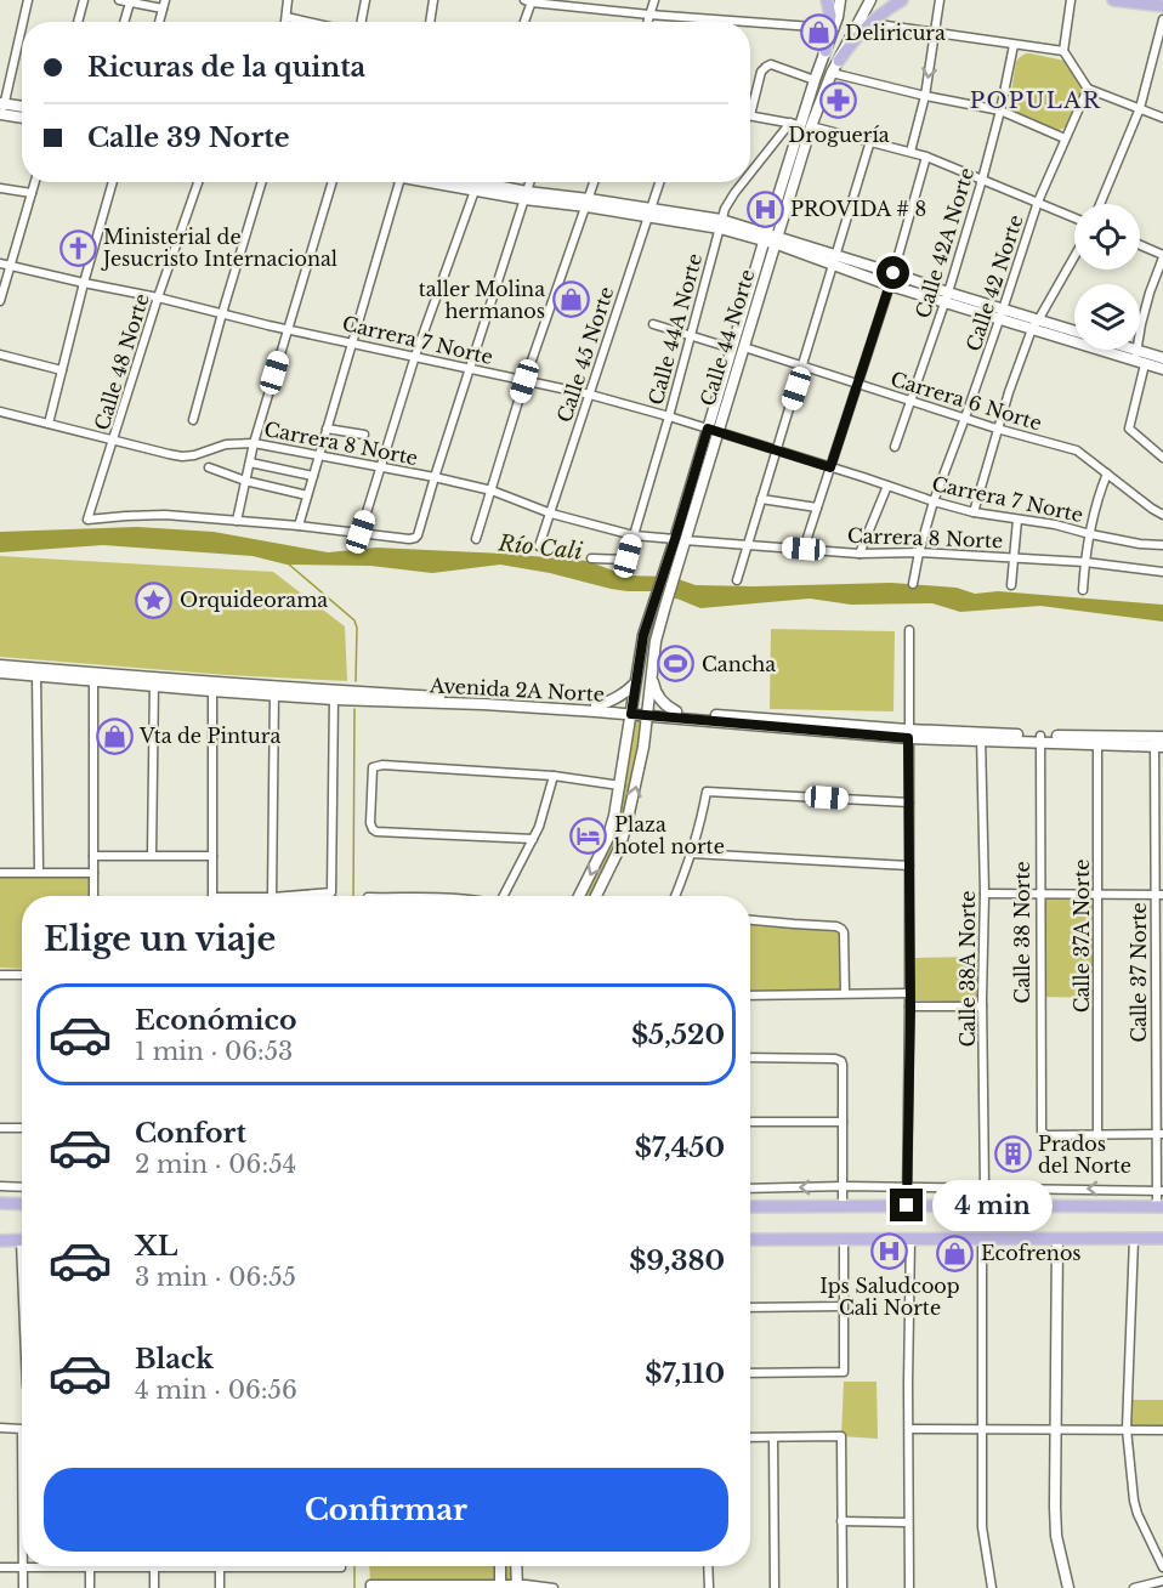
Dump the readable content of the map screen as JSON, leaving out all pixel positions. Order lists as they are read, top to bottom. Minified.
{"streets":{"main road":["Calle 44 Norte","Avenida 2A Norte"],"street":["Calle 42A Norte","Calle 42 Norte","Calle 44A Norte","Carrera 7 Norte","Calle 45 Norte","Calle 48 Norte","Carrera 6 Norte","Carrera 8 Norte","Calle 38 Norte","Calle 37A Norte","Calle 38A Norte","Calle 37 Norte"]},"crossings":[["Calle 42A Norte","Carrera 6 Norte"],["Calle 42 Norte","Carrera 7 Norte"],["Calle 42 Norte","Carrera 6 Norte"],["Calle 42 Norte","Carrera 8 Norte"],["Calle 44A Norte","Calle 44 Norte"],["Calle 44A Norte","Carrera 7 Norte"],["Calle 44A Norte","Carrera 8 Norte"],["Calle 44 Norte","Carrera 7 Norte"],["Calle 44 Norte","Carrera 6 Norte"],["Calle 44 Norte","Carrera 8 Norte"],["Calle 44 Norte","Avenida 2A Norte"],["Carrera 7 Norte","Calle 45 Norte"],["Carrera 7 Norte","Calle 48 Norte"],["Calle 45 Norte","Carrera 8 Norte"],["Calle 48 Norte","Carrera 8 Norte"],["Avenida 2A Norte","Calle 38 Norte"],["Avenida 2A Norte","Calle 37A Norte"],["Avenida 2A Norte","Calle 38A Norte"],["Avenida 2A Norte","Calle 37 Norte"],["Calle 38 Norte","Calle 37A Norte"]],"districts":["POPULAR"],"water":["Río Cali"],"places":{"shop":["Deliricura","taller Molina hermanos","Vta de Pintura","Ecofrenos"],"pharmacy":["Droguería"],"hospital":["PROVIDA # 8","Ips Saludcoop Cali Norte"],"church":["Ministerial de Jesucristo Internacional"],"place":["Orquideorama"],"sports":["Cancha"],"hotel":["Plaza hotel norte"],"building":["Prados del Norte"]},"page":{"banner":["Ricuras de la quinta","Calle 39 Norte"],"heading":"Elige un viaje","list":[{"name":"Económico","note":"1 min · 06:53","value":"$5,520"},{"name":"Confort","note":"2 min · 06:54","value":"$7,450"},{"name":"XL","note":"3 min · 06:55","value":"$9,380"},{"name":"Black","note":"4 min · 06:56","value":"$7,110"}],"bubble":"4 min","buttons":"Confirmar"}}
